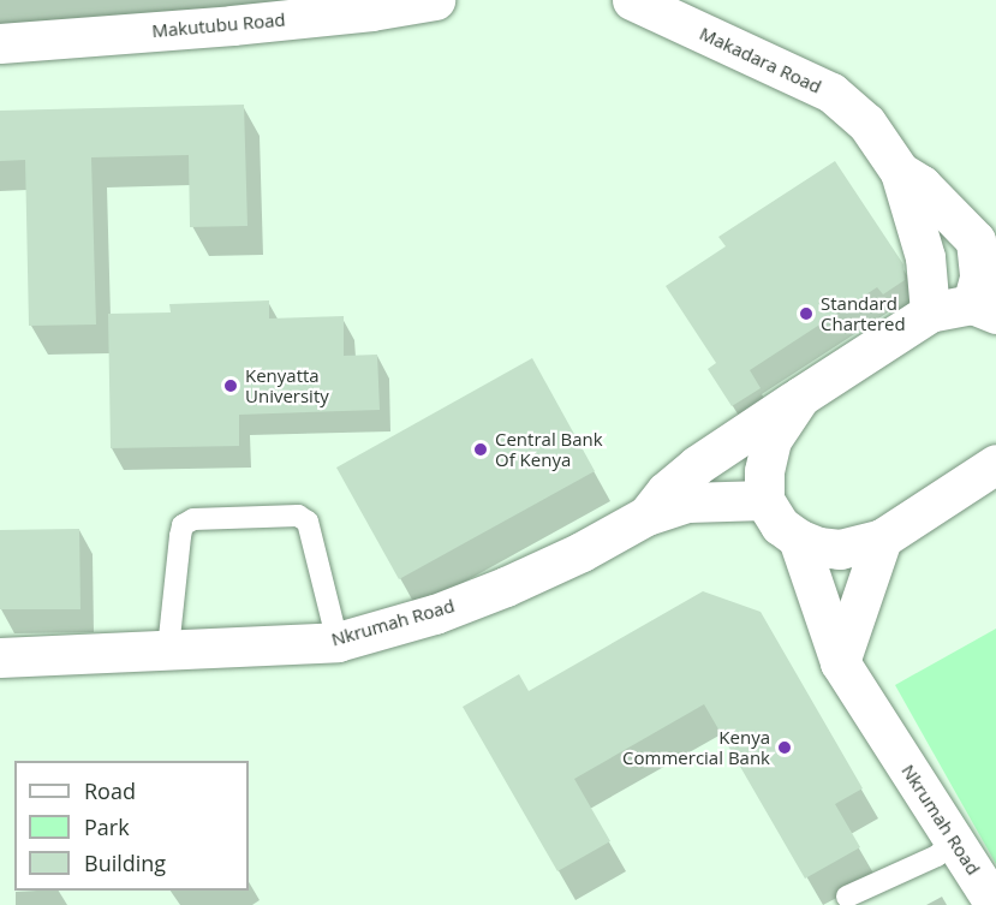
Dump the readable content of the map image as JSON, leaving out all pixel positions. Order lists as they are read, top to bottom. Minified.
{"streets":{"street":["Makutubu Road","Makadara Road","Nkrumah Road"]},"places":["Standard Chartered","Kenyatta University","Central Bank Of Kenya","Kenya Commercial Bank"],"legend":["Road","Park","Building"]}
